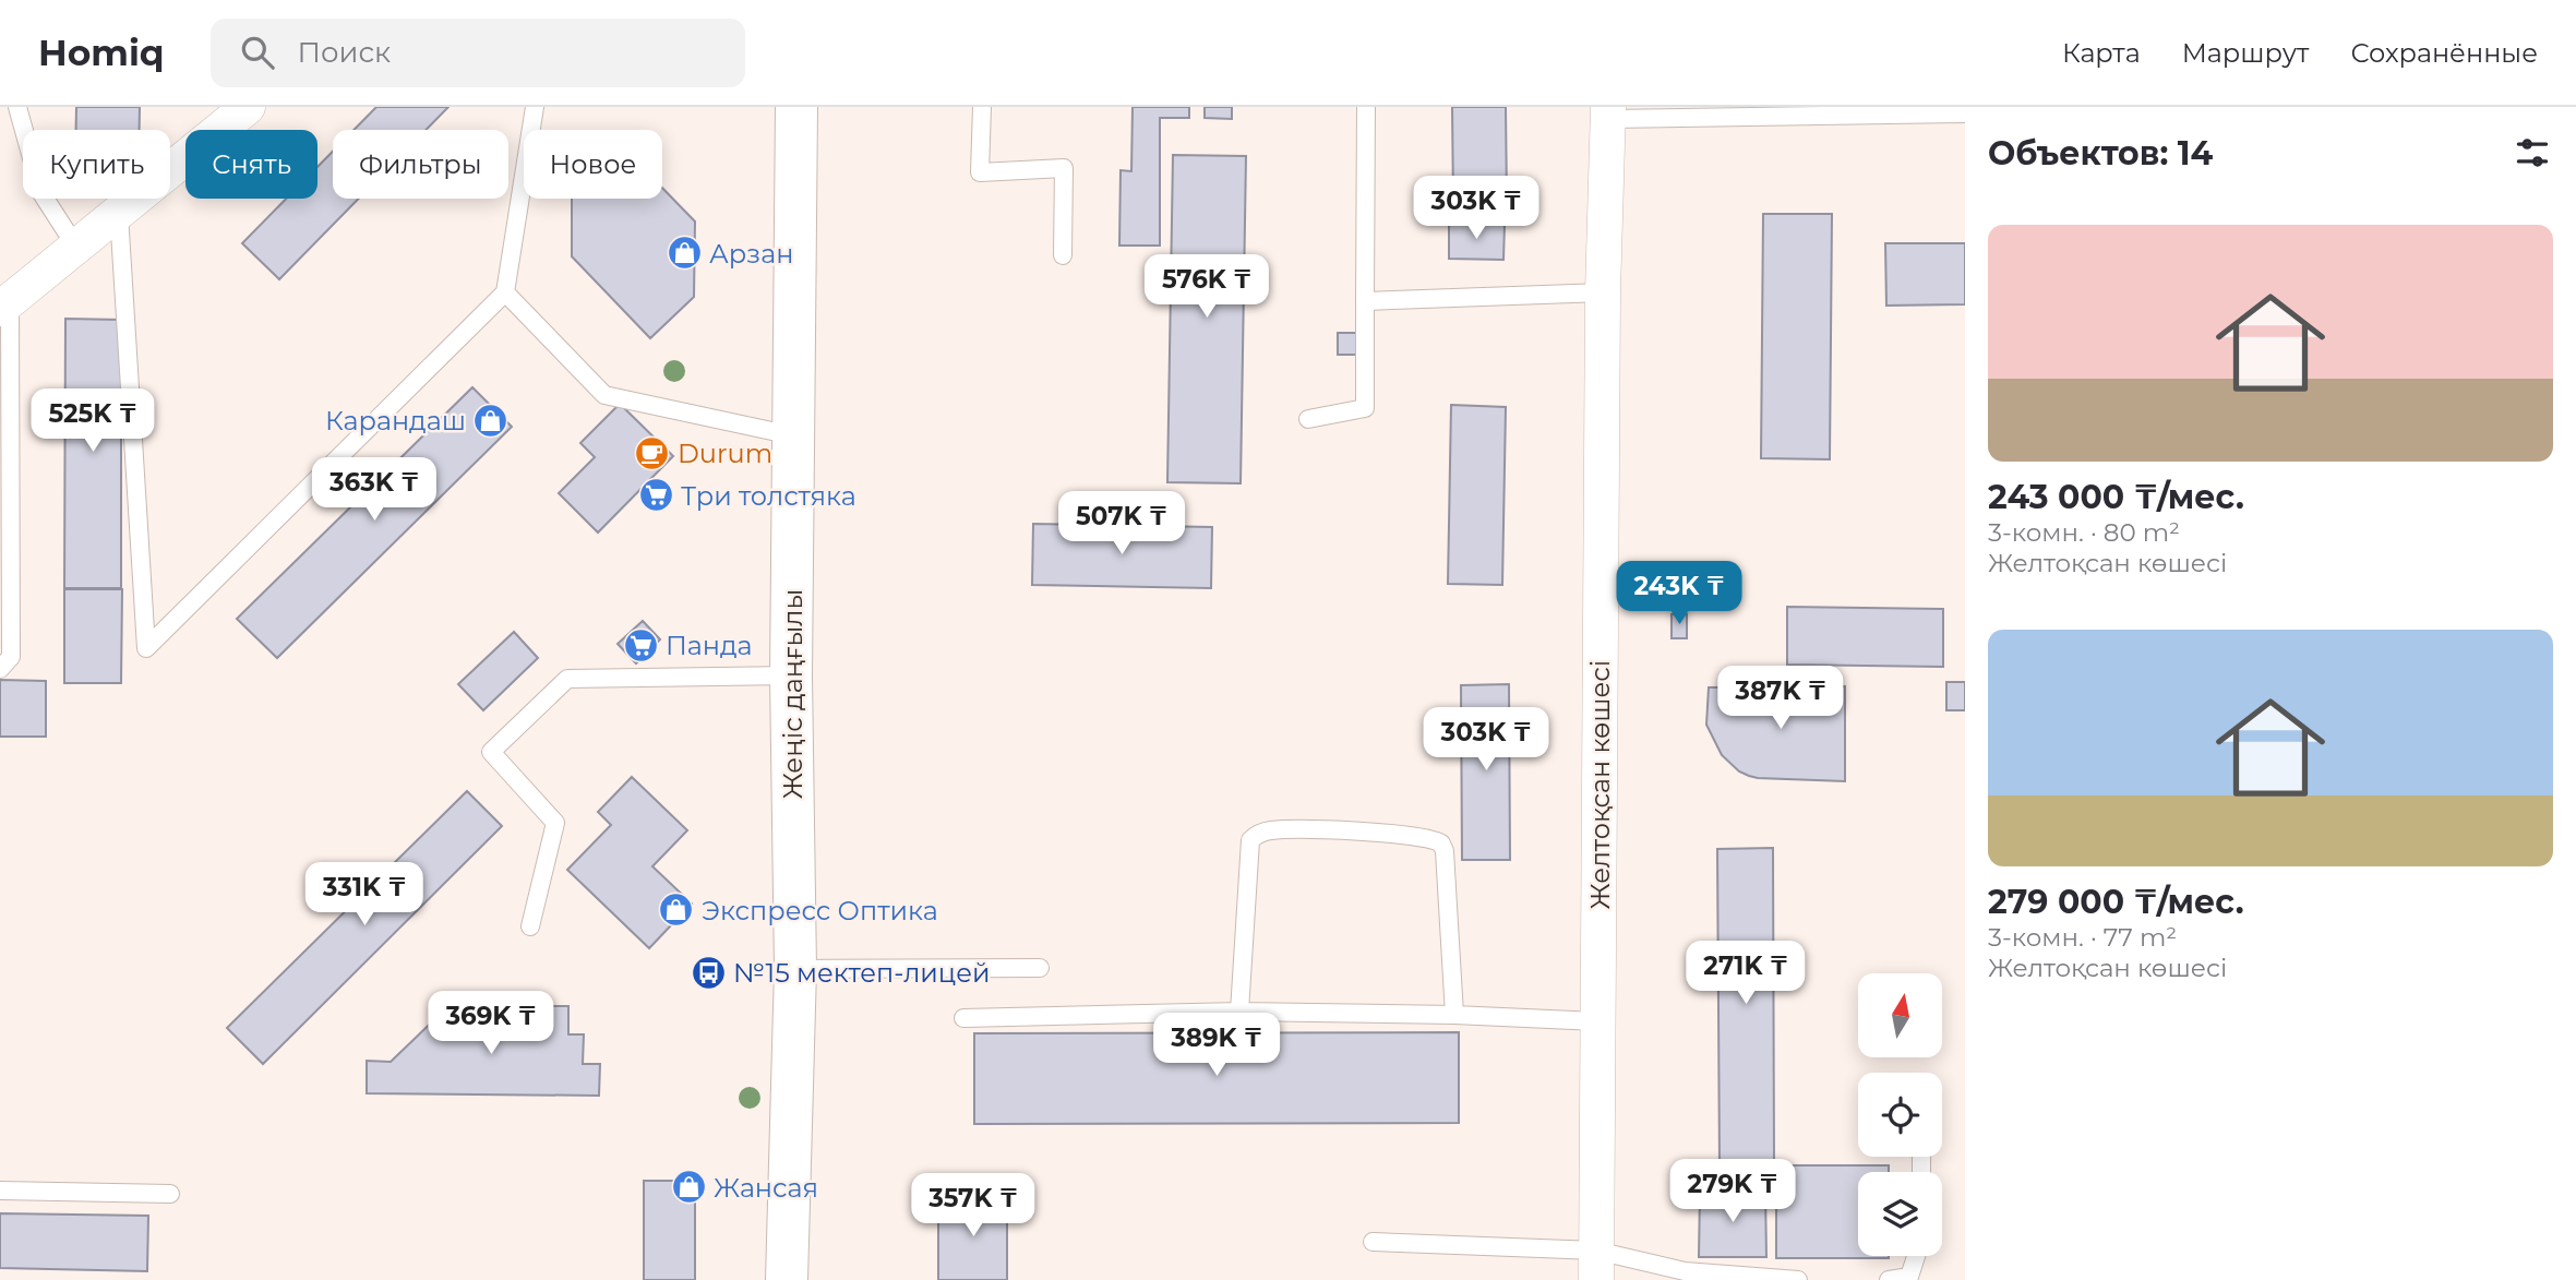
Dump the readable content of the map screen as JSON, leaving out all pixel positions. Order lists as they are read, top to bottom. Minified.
{"streets":{"main road":["Жеңіс даңғылы"],"street":["Желтоқсан көшесі"]},"places":{"shop":["Арзан","Карандаш","Экспресс Оптика","Жансая"],"cafe":["Durum"],"supermarket":["Три толстяка","Панда"],"bus stop":["№15 мектеп-лицей"]},"north":"top","page":{"header":"Homiq","search":"Поиск","nav":["Карта","Маршрут","Сохранённые"],"heading":"Объектов: 14","chip":["Купить","Снять","Фильтры","Новое"],"price":["303K ₸","576K ₸","525K ₸","363K ₸","507K ₸","243K ₸","387K ₸","303K ₸","331K ₸","271K ₸","369K ₸","389K ₸","279K ₸","357K ₸"],"list":[{"name":"243 000 ₸/мес.","note":"3-комн. · 80 m² · Желтоқсан көшесі"},{"name":"279 000 ₸/мес.","note":"3-комн. · 77 m² · Желтоқсан көшесі"}]}}
